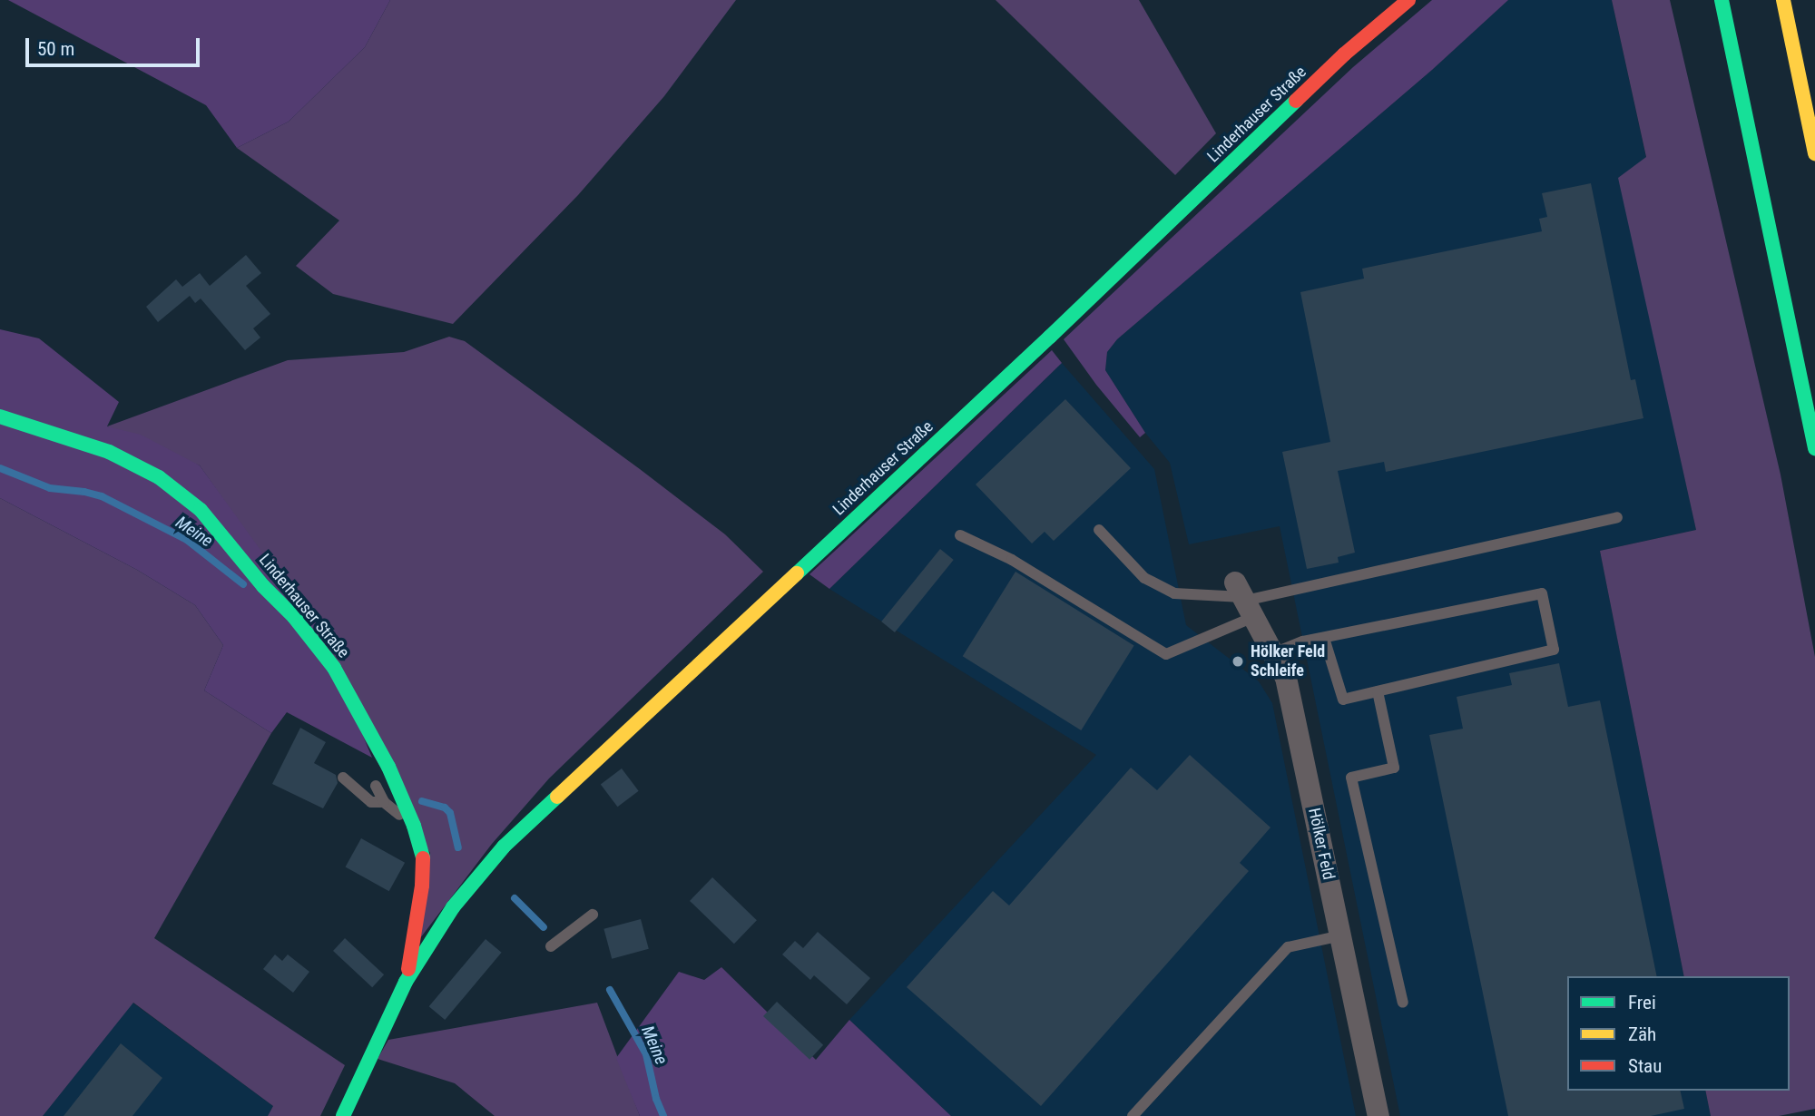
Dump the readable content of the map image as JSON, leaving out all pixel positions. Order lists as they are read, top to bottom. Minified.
{"streets":{"main road":["Linderhauser Straße"],"street":["Hölker Feld"]},"water":["Meine"],"places":["Hölker Feld Schleife"],"legend":["Frei","Zäh","Stau"],"scale_bar":"50 m"}
